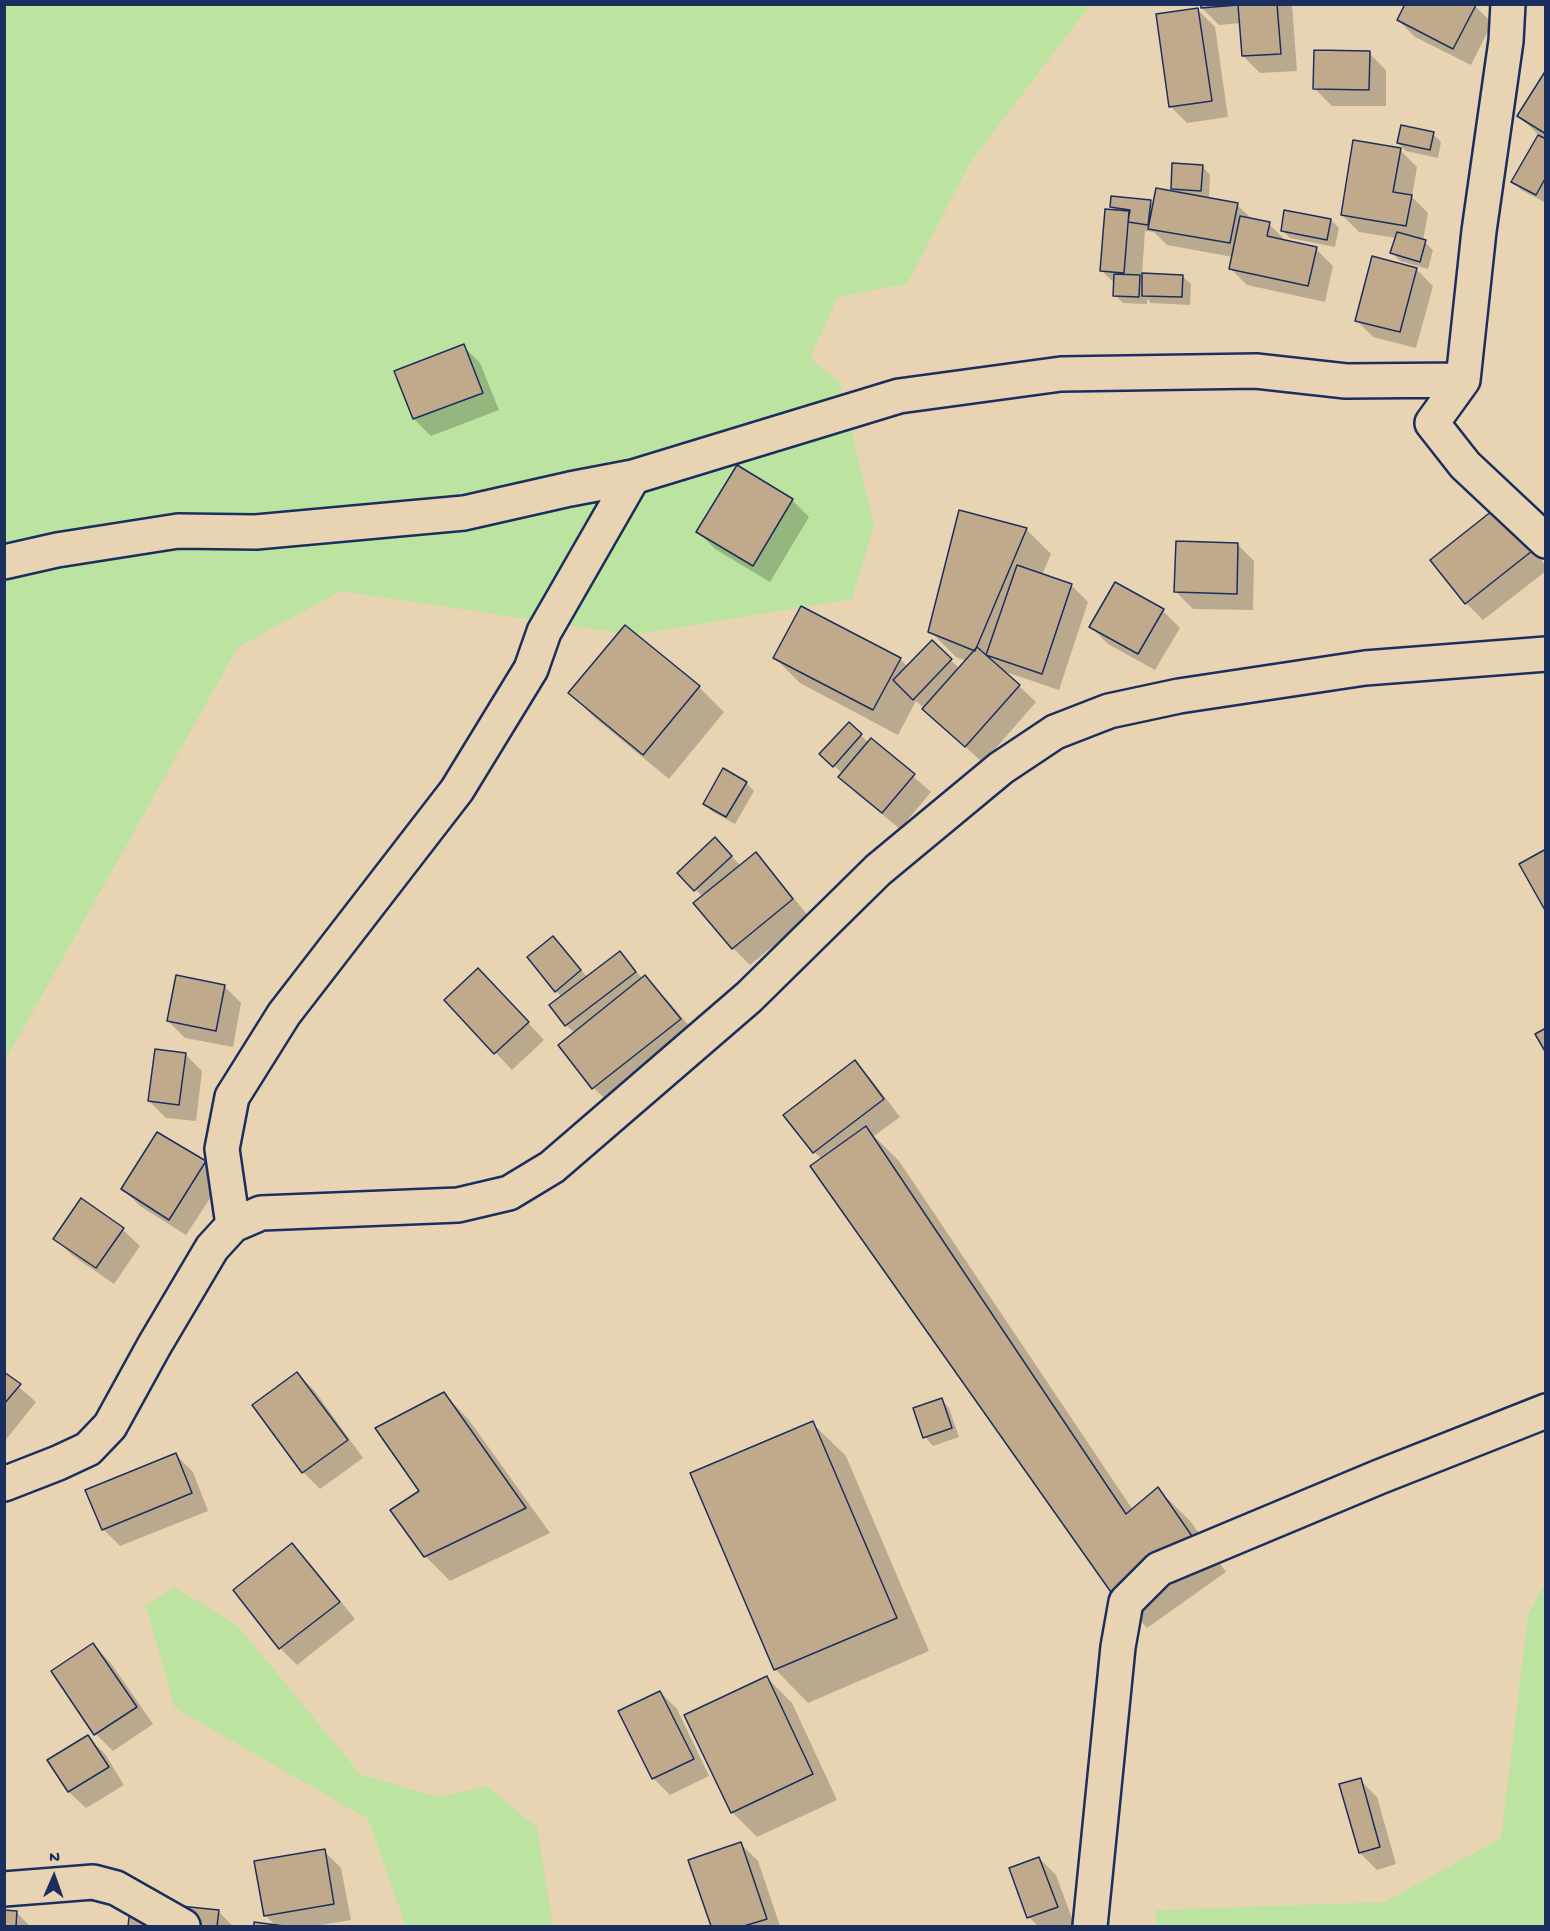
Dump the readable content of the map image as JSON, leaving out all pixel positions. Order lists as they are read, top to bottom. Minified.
{"north":"top"}
